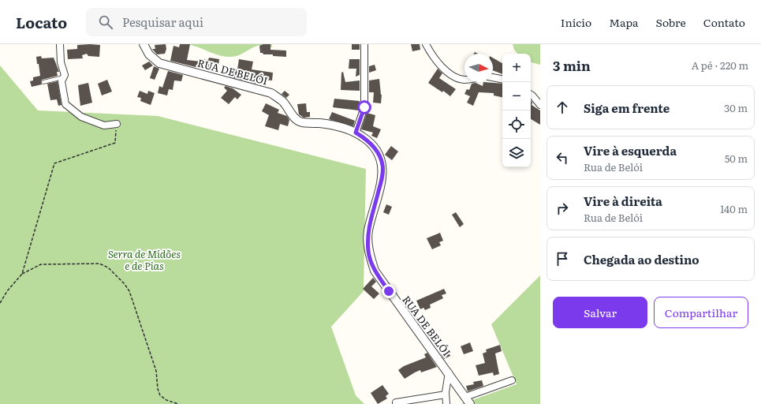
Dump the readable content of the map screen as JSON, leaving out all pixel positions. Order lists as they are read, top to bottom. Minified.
{"streets":{"street":["RUA DE BELÓI"]},"parks":["Serra de Midões e de Pias"],"north":"right","page":{"header":"Locato","search":"Pesquisar aqui","nav":["Início","Mapa","Sobre","Contato"],"heading":["3 min","A pé · 220 m"],"map_buttons":["+","−"],"list":[["Siga em frente","30 m"],["Vire à esquerda","Rua de Belói","50 m"],["Vire à direita","Rua de Belói","140 m"],"Chegada ao destino"],"buttons":["Salvar","Compartilhar"]}}
